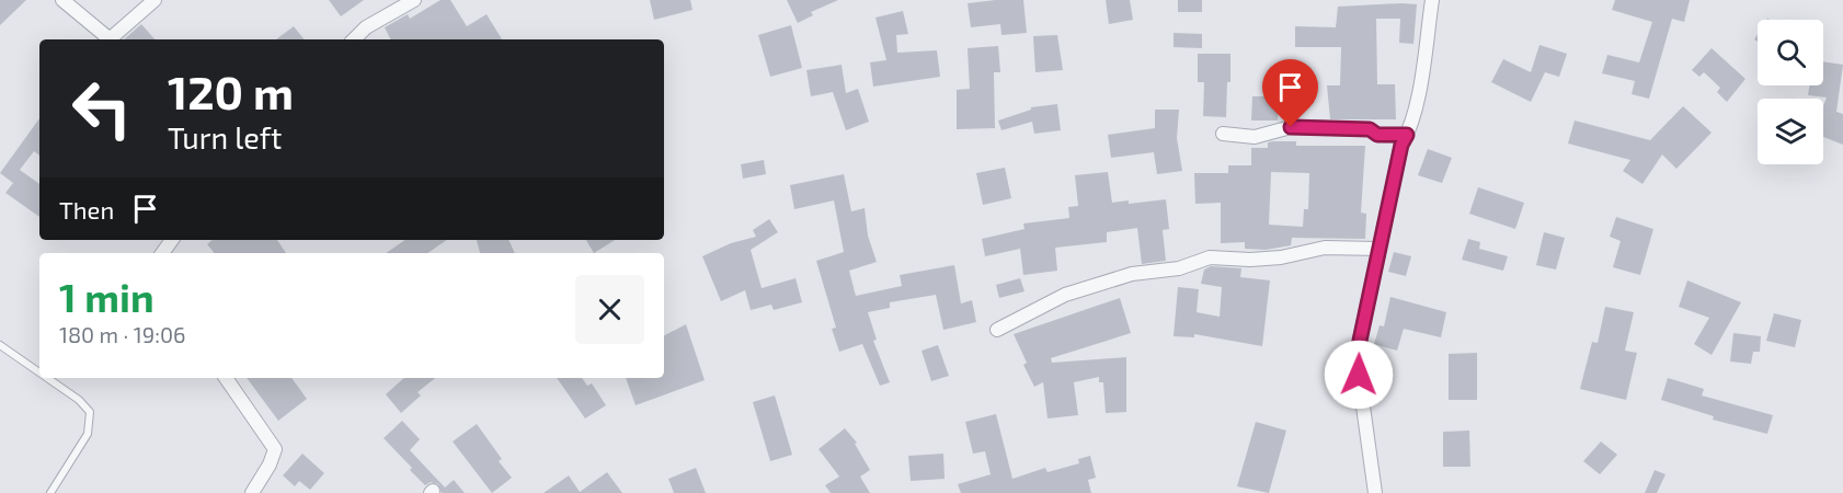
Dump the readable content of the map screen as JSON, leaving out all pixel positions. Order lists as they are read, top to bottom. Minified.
{"page":{"turn":["120 m","Turn left"],"then":"Then","heading":["1 min","180 m · 19:06"]}}
